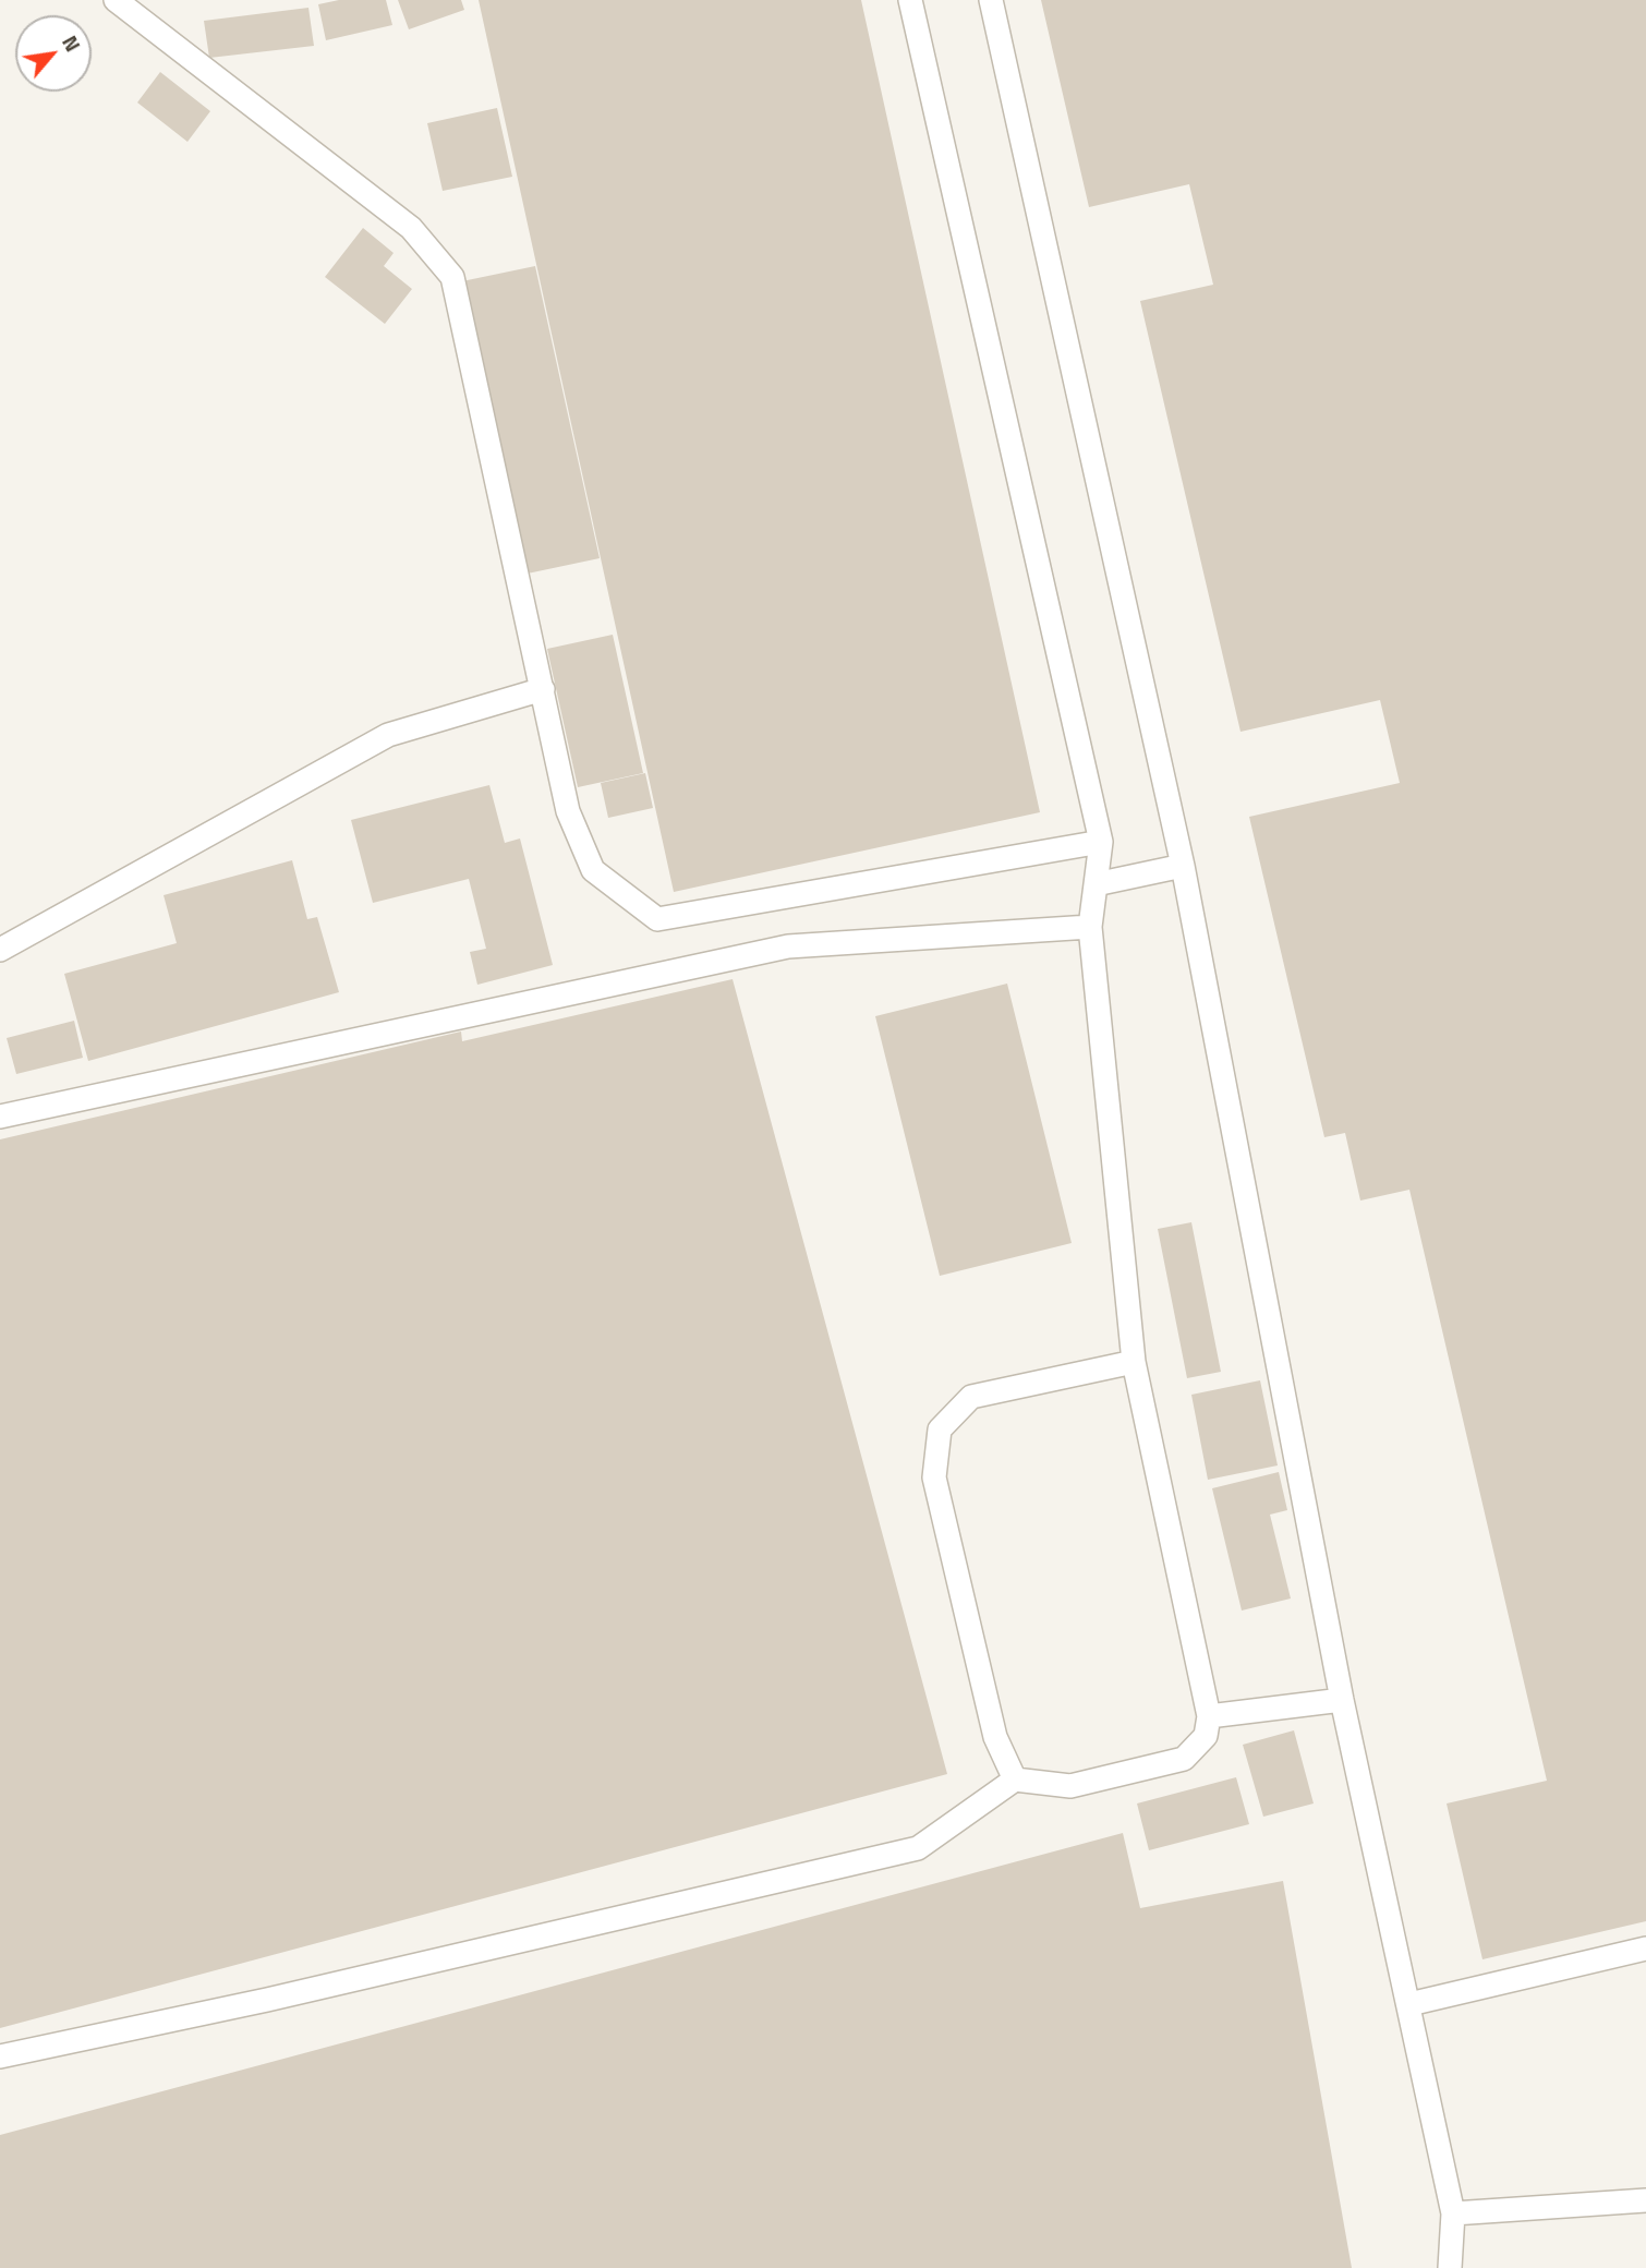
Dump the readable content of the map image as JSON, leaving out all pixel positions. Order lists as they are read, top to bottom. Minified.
{"north":"top right"}
